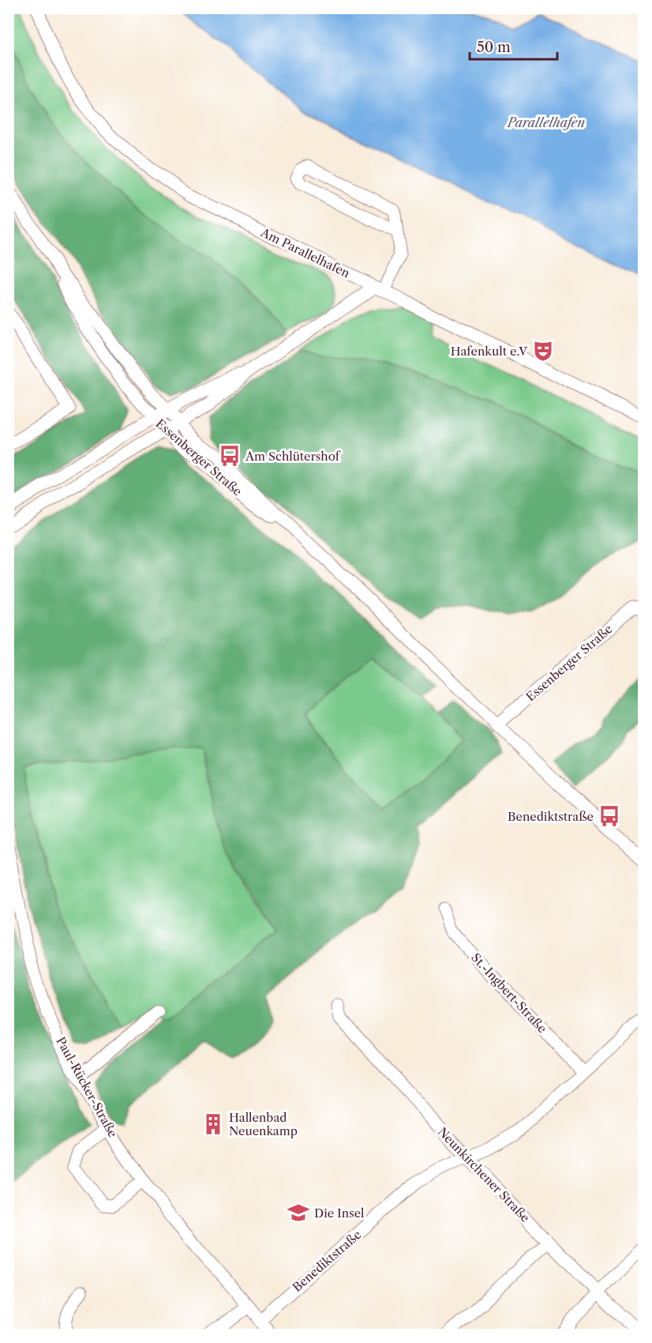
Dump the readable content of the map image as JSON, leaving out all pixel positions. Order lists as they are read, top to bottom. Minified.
{"streets":{"street":["Am Parallelhafen","Essenberger Straße","St.-Ingbert-Straße","Paul-Rücker-Straße","Neunkirchener Straße","Benediktstraße"]},"crossings":[["St.-Ingbert-Straße","Benediktstraße"],["Paul-Rücker-Straße","Benediktstraße"],["Neunkirchener Straße","Benediktstraße"]],"water":["Parallelhafen"],"places":{"theatre":["Hafenkult e.V"],"bus stop":["Am Schlütershof","Benediktstraße"],"building":["Hallenbad Neuenkamp"],"school or university":["Die Insel"]},"scale_bar":"50 m"}
